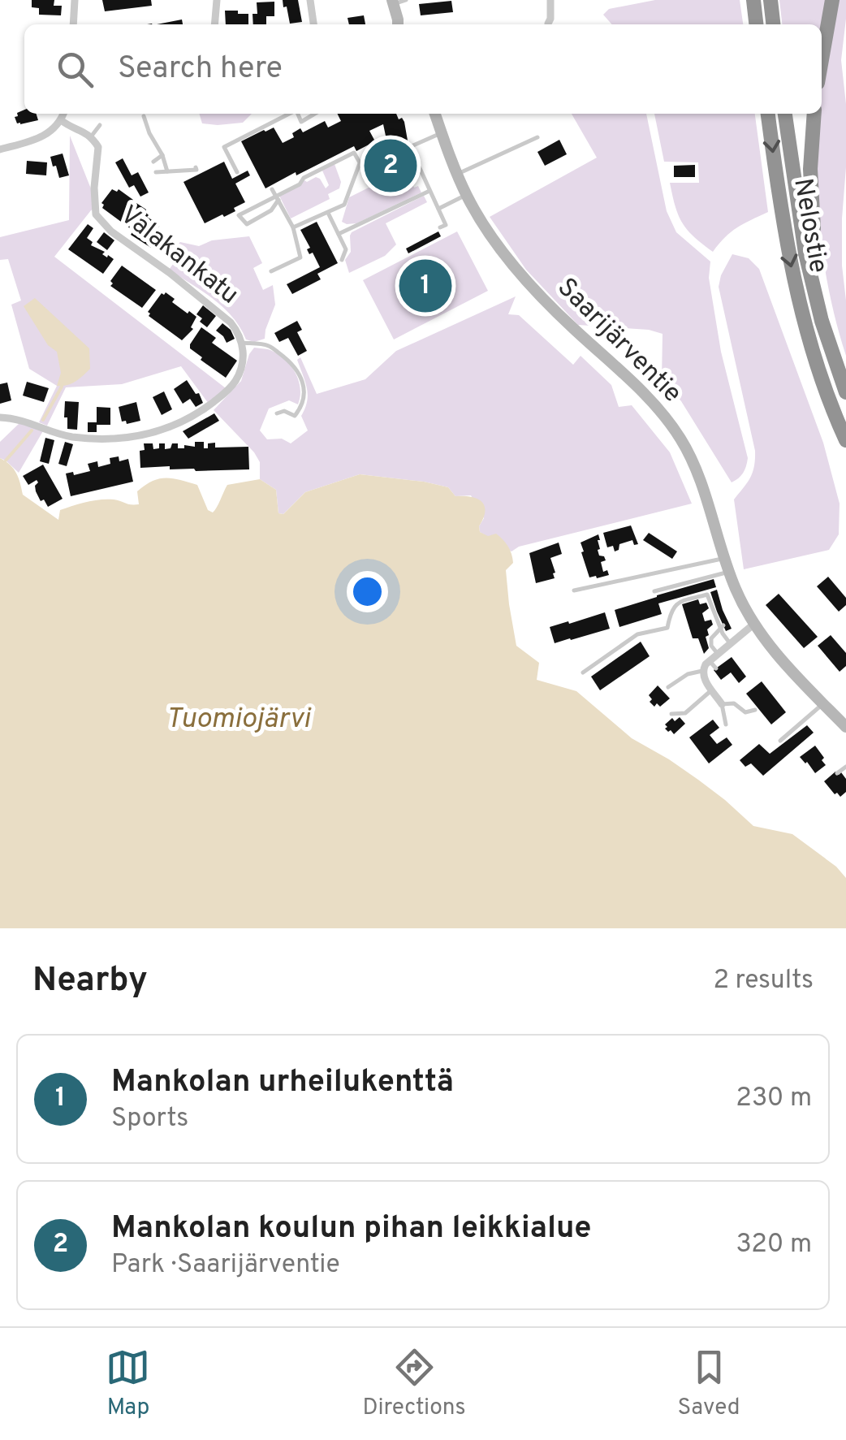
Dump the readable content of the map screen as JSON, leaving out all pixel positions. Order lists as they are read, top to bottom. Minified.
{"streets":{"highway":["Nelostie"],"main road":["Saarijärventie"],"street":["Valakankatu"]},"water":["Tuomiojärvi"],"page":{"search":"Search here","pins":["2","1"],"heading":["Nearby","2 results"],"list":[{"mark":"1","name":"Mankolan urheilukenttä","note":"Sports","value":"230 m"},{"mark":"2","name":"Mankolan koulun pihan leikkialue","note":"Park · Saarijärventie","value":"320 m"}],"nav":["Map","Directions","Saved"]}}
